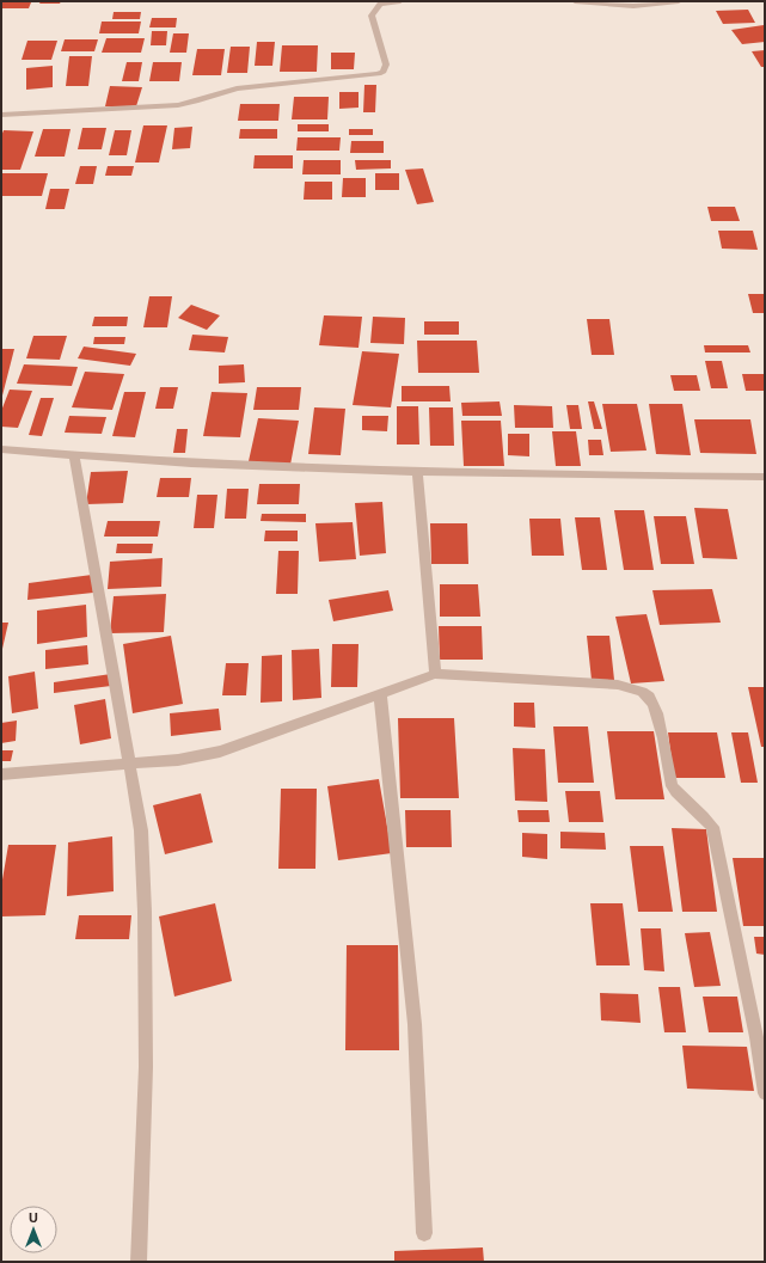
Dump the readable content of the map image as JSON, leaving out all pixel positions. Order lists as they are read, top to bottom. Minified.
{"north":"top"}
